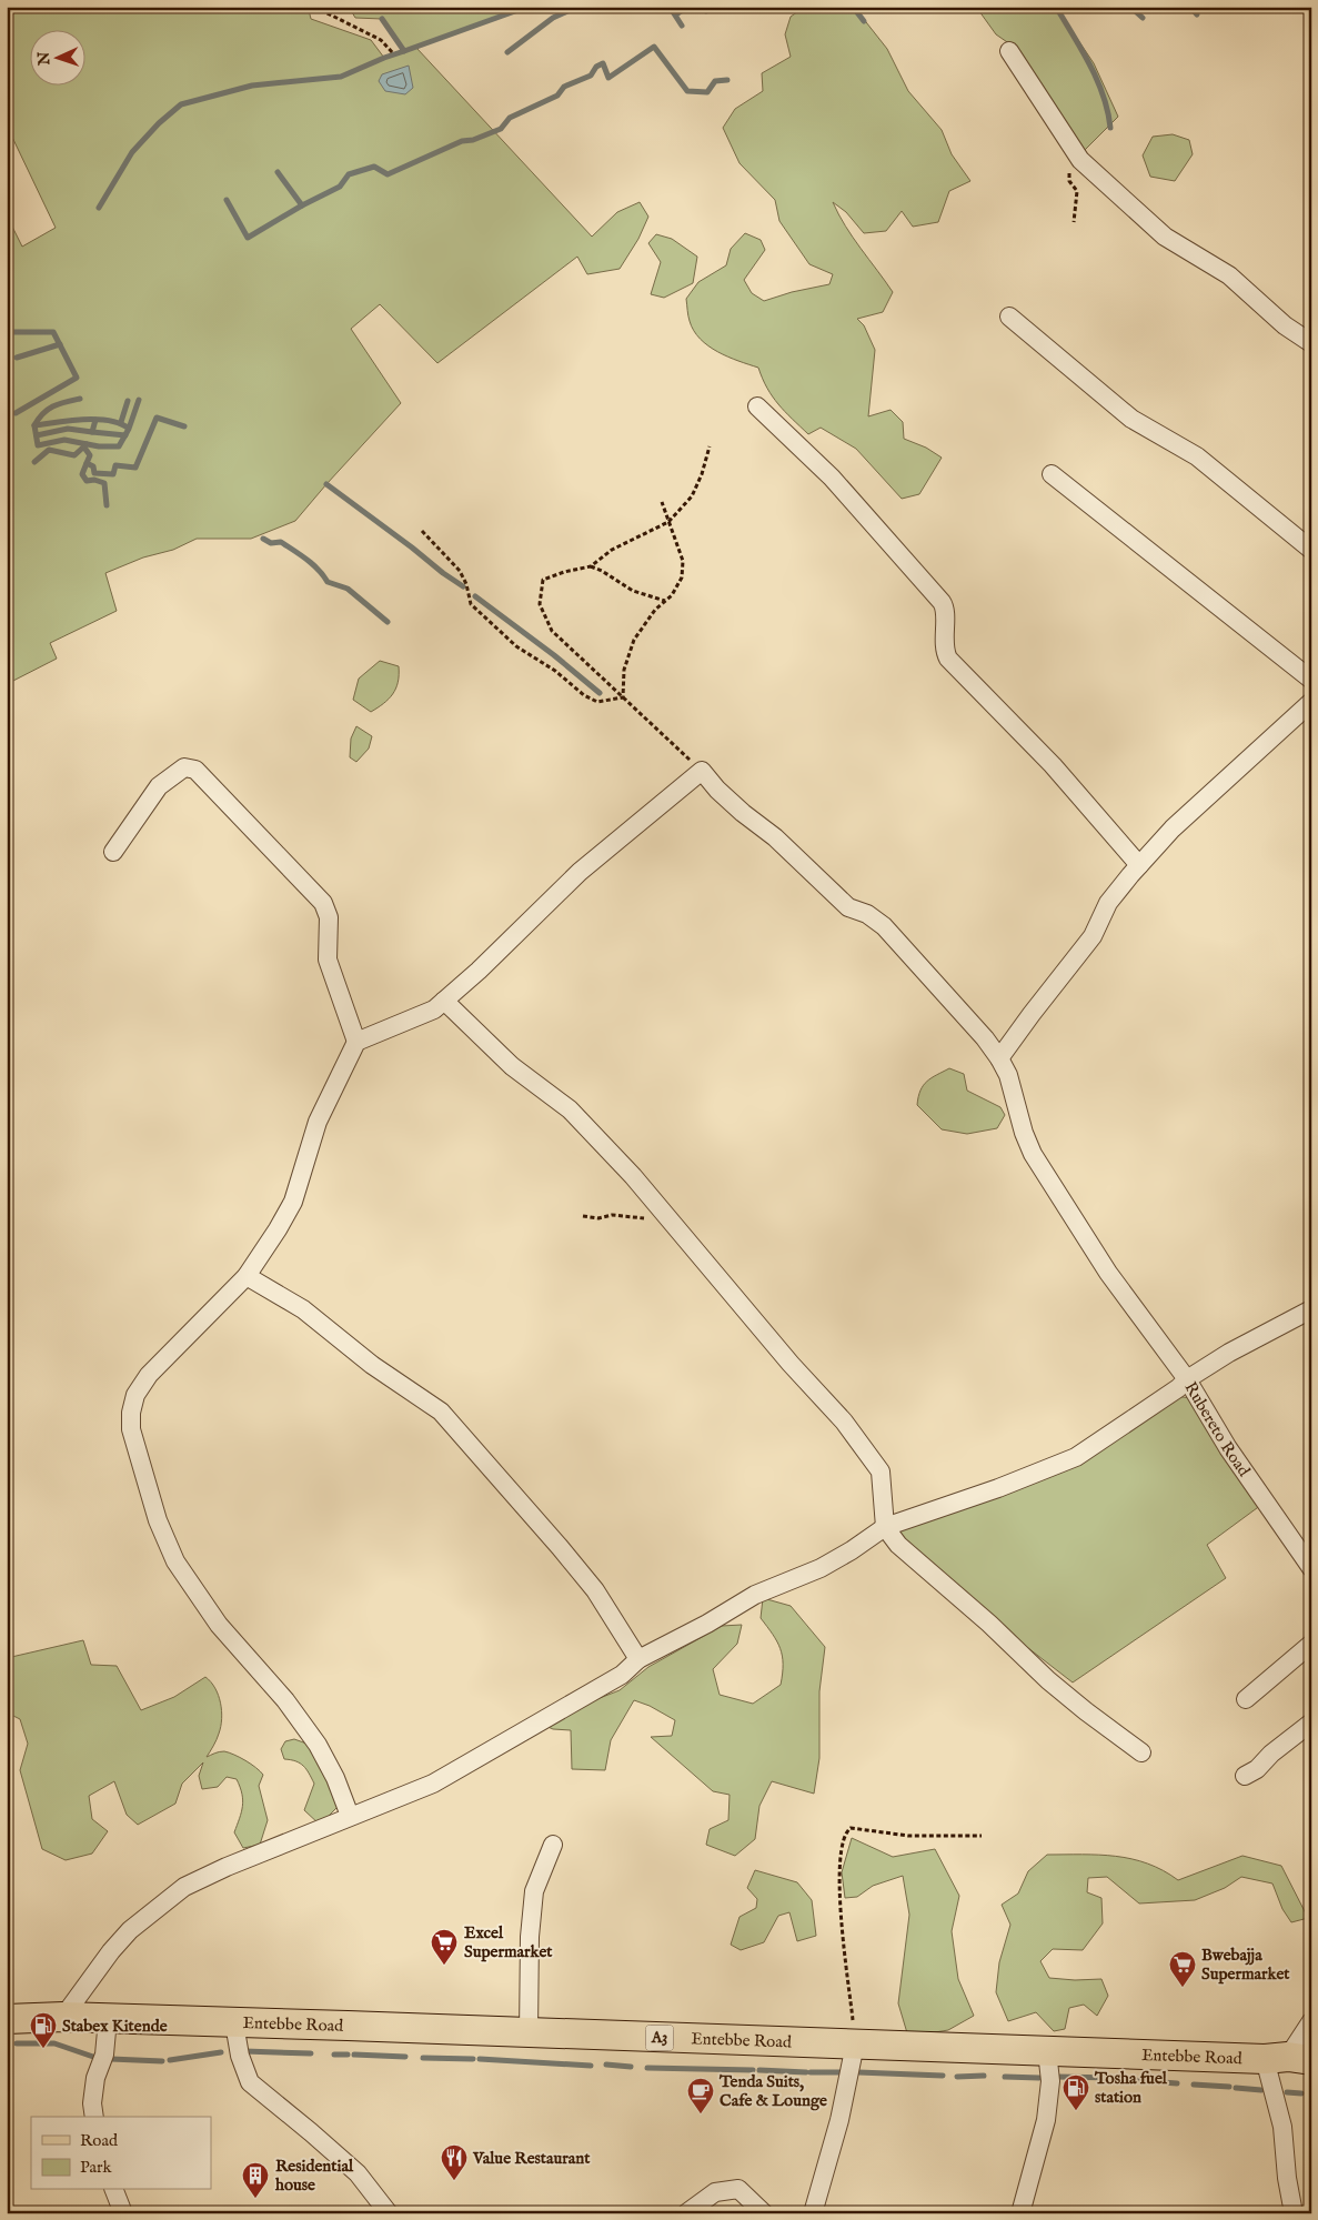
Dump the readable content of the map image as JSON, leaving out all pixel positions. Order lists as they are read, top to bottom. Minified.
{"streets":{"main road":["Entebbe Road","A3"],"street":["Rubereto Road"]},"places":{"supermarket":["Excel Supermarket","Bwebajja Supermarket"],"fuel station":["Stabex Kitende","Tosha fuel station"],"cafe":["Tenda Suits, Cafe & Lounge"],"restaurant":["Value Restaurant"],"building":["Residential house"]},"legend":["Road","Park"],"north":"left"}
